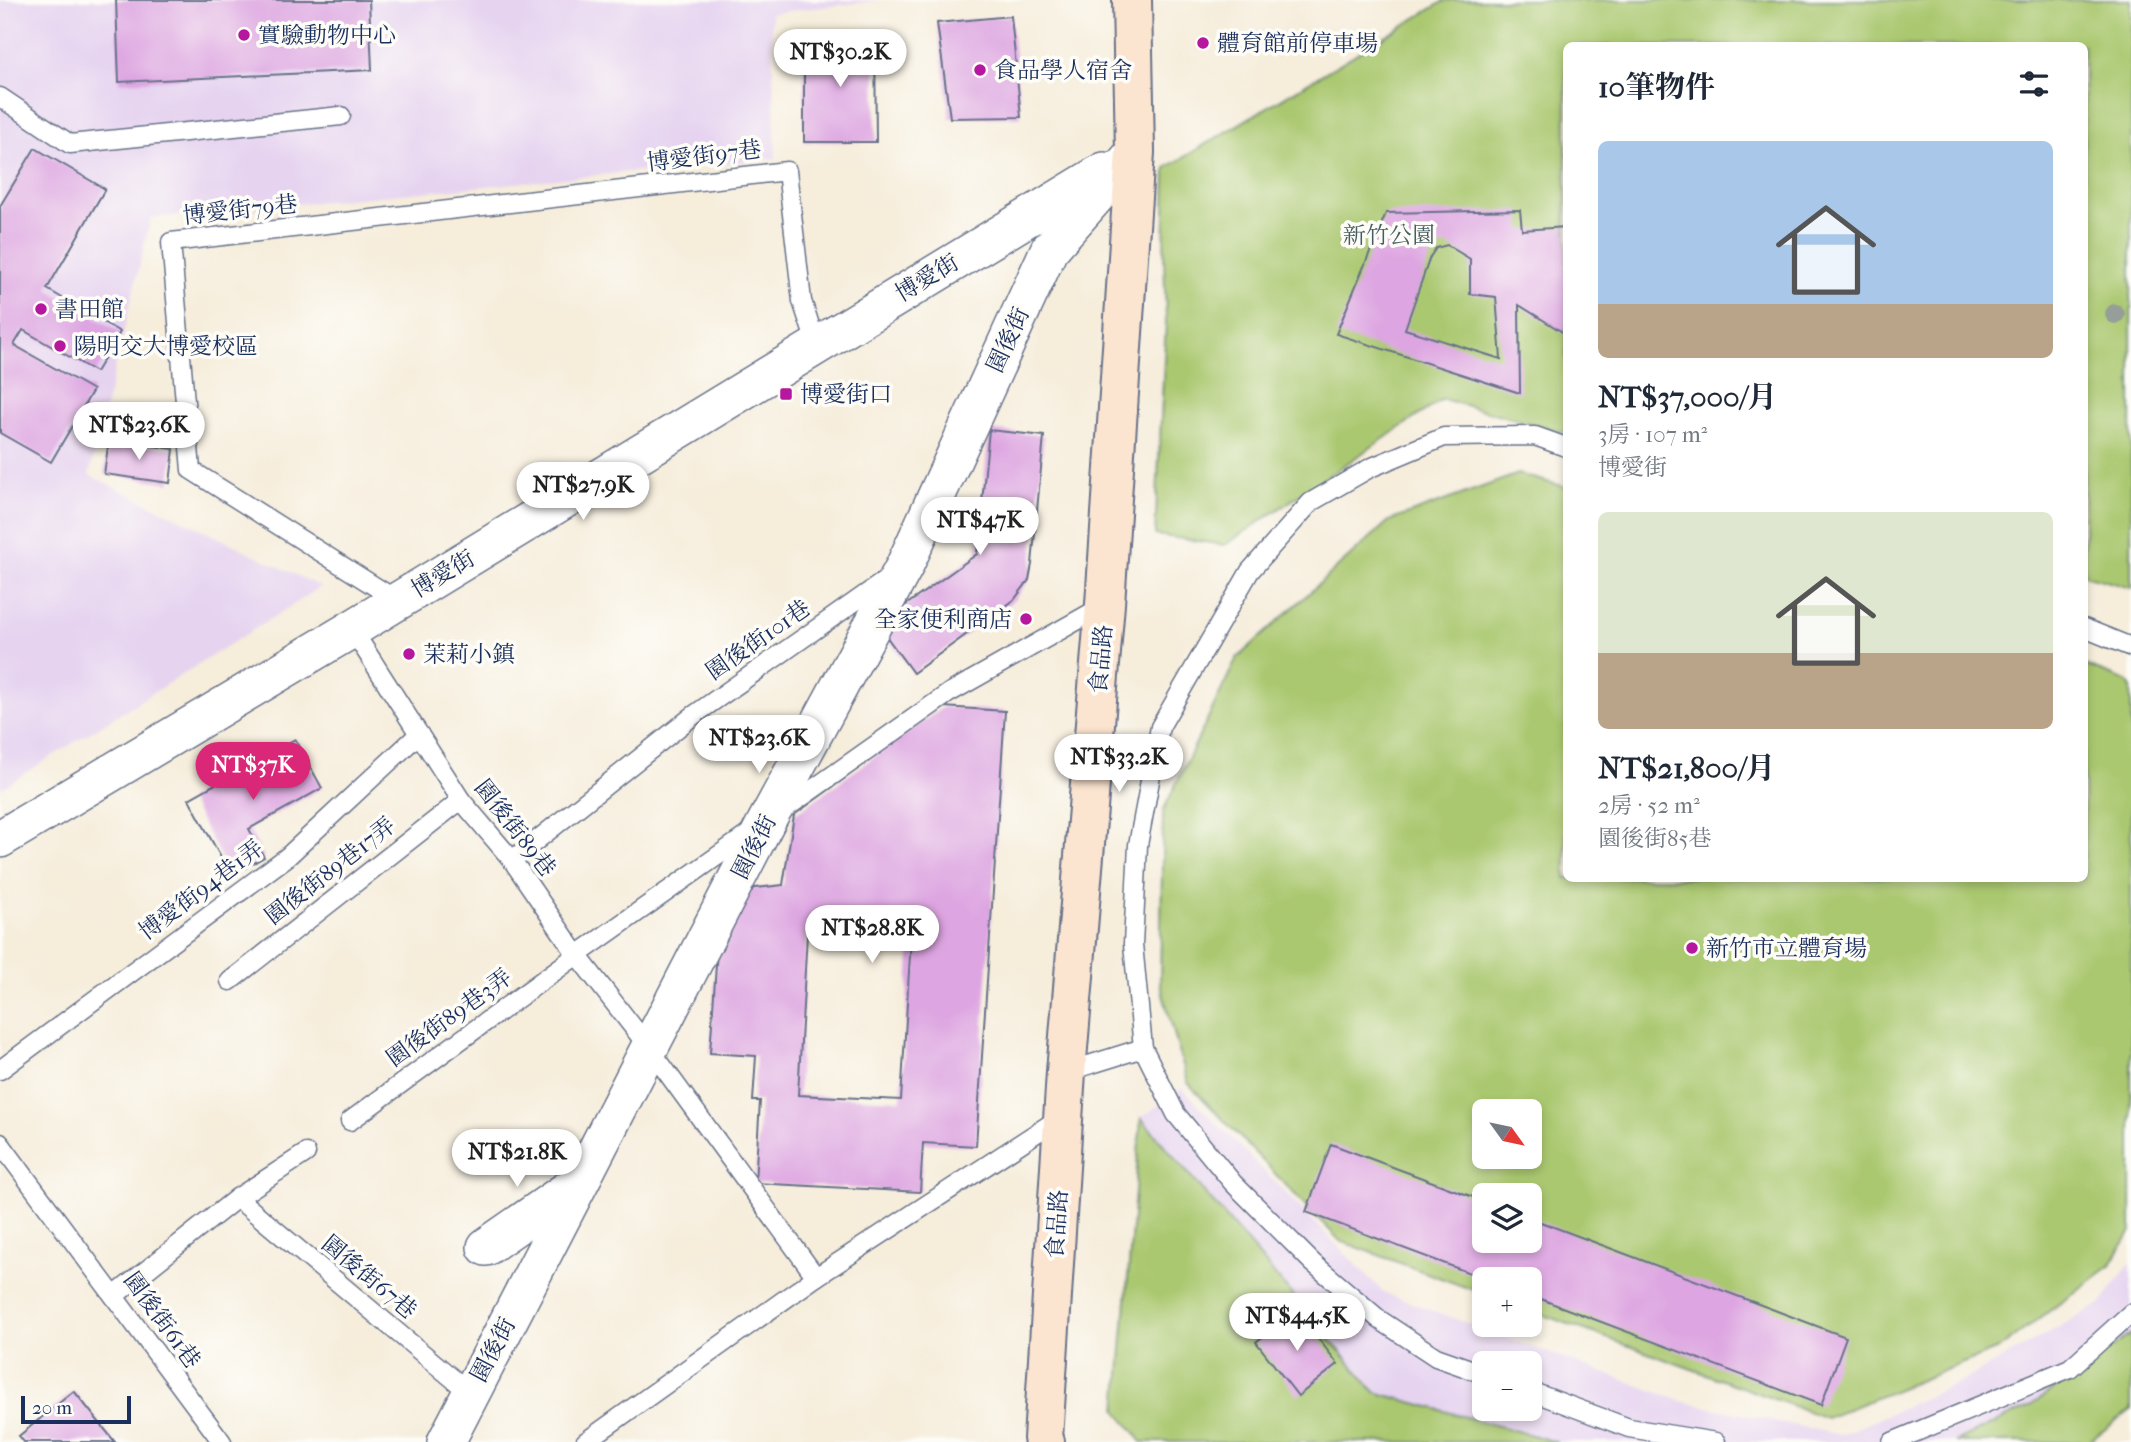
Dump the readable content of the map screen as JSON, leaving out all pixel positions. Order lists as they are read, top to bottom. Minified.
{"streets":{"street":["博愛街","園後街","食品路"],"lane":["博愛街97巷","博愛街79巷","園後街101巷","園後街89巷","園後街89巷17弄","博愛街94巷1弄","園後街89巷3弄","園後街67巷","園後街61巷"]},"crossings":[["博愛街97巷","博愛街79巷"],["博愛街97巷","博愛街"],["博愛街79巷","博愛街"],["博愛街","園後街"],["博愛街","食品路"],["博愛街","園後街89巷"],["園後街","園後街101巷"],["園後街","食品路"],["園後街","園後街89巷"],["園後街","園後街89巷3弄"],["園後街","園後街67巷"],["園後街101巷","園後街89巷"],["食品路","園後街89巷3弄"],["園後街89巷","園後街89巷17弄"],["園後街89巷","博愛街94巷1弄"],["園後街89巷","園後街89巷3弄"]],"parks":["新竹公園"],"places":{"other":["實驗動物中心","體育館前停車場","食品學人宿舍","書田館","陽明交大博愛校區","全家便利商店","茉莉小鎮","新竹市立體育場"],"transit":["博愛街口"]},"scale_bar":"20 m","north":"bottom right","page":{"price":["NT$30.2K","NT$23.6K","NT$27.9K","NT$47K","NT$23.6K","NT$33.2K","NT$37K","NT$28.8K","NT$21.8K","NT$44.5K"],"heading":"10筆物件","list":[{"name":"NT$37,000/月","note":"3房 · 107 m² · 博愛街"},{"name":"NT$21,800/月","note":"2房 · 52 m² · 園後街85巷"}],"map_buttons":["+","−"],"scale":"20 m"}}
